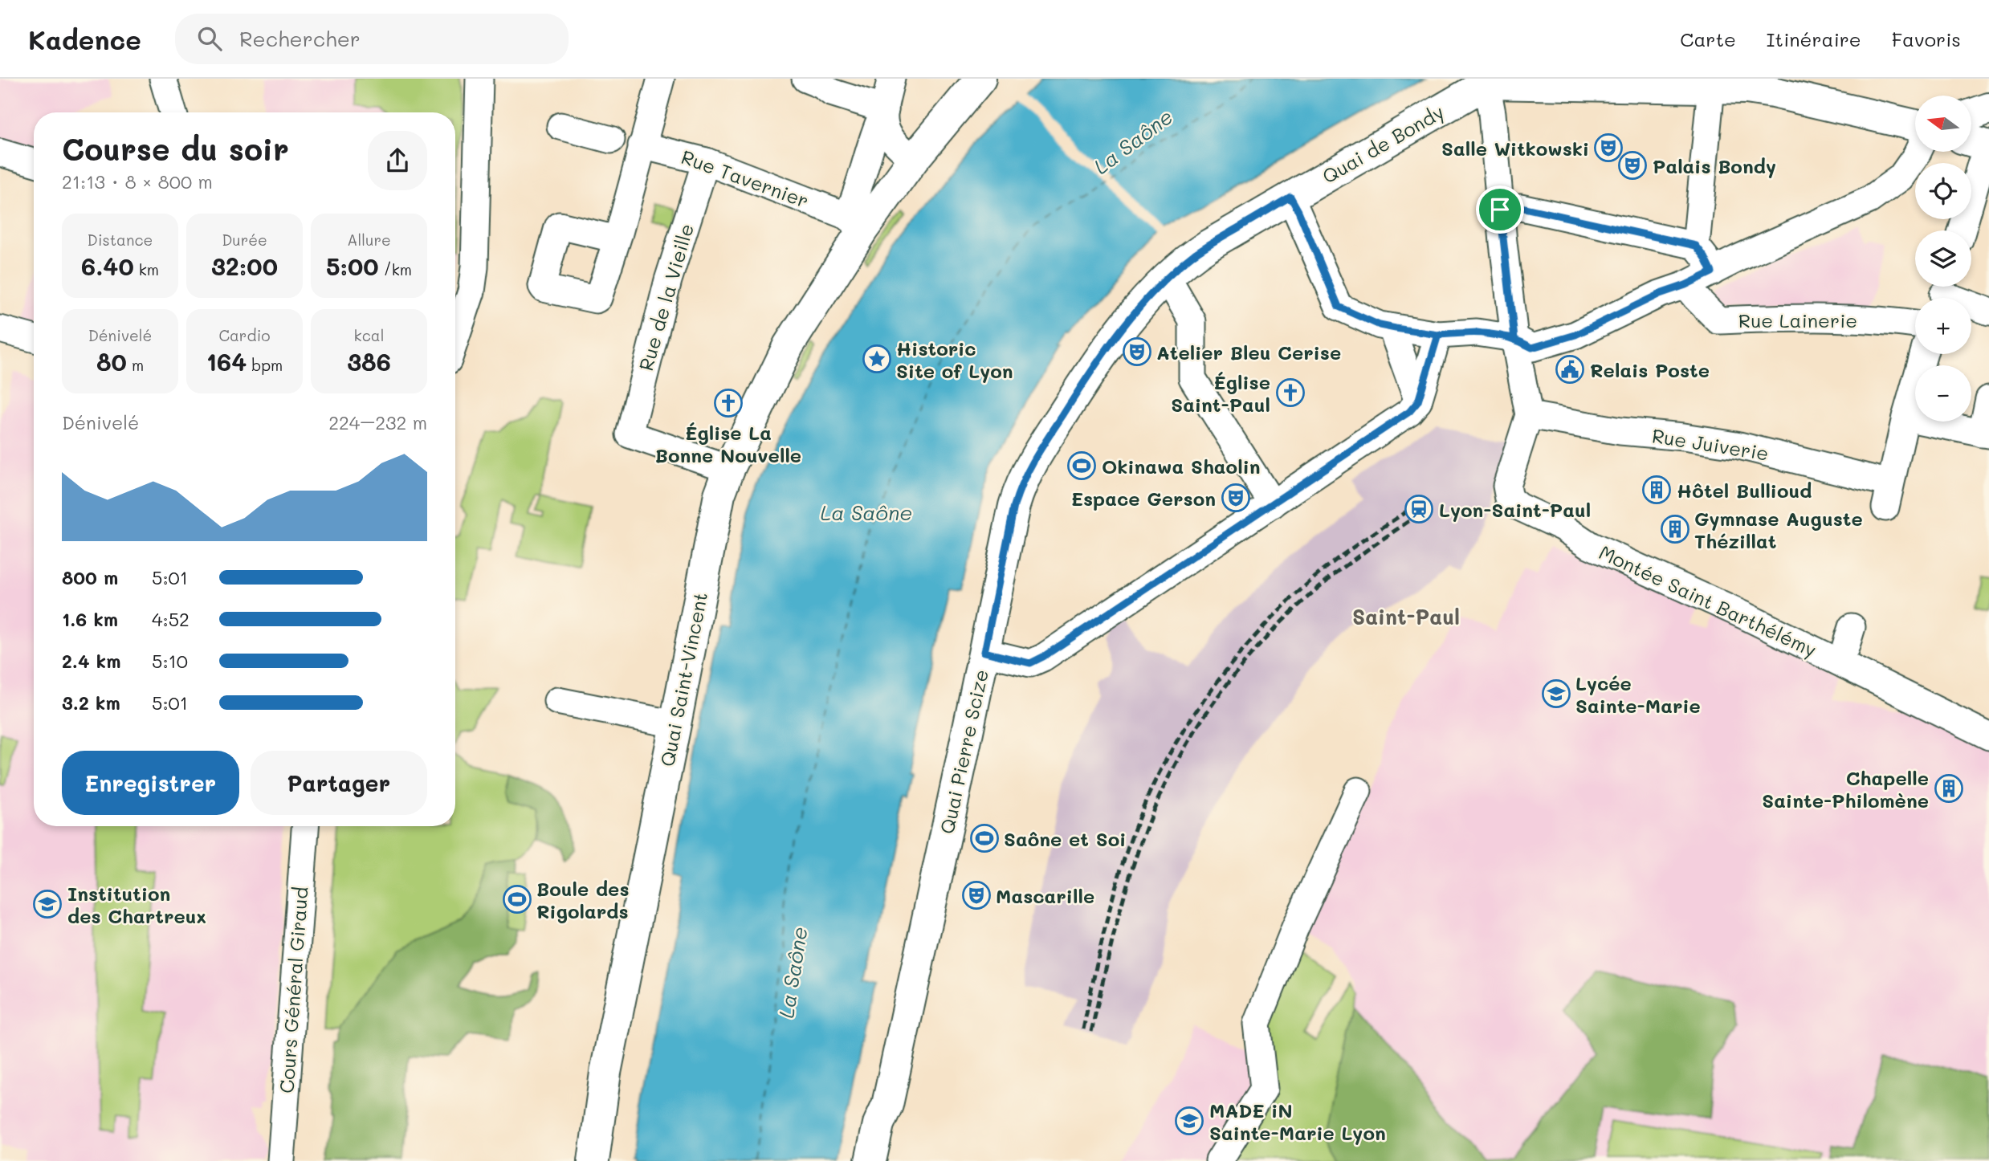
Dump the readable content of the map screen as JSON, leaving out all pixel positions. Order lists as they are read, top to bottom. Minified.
{"streets":{"main road":["Quai de Bondy","Quai Saint-Vincent","Quai Pierre Scize"],"street":["Rue Tavernier","Rue de la Vieille","Rue Lainerie","Rue Juiverie","Montée Saint Barthélémy","Cours Général Giraud"]},"crossings":[["Quai de Bondy","Quai Pierre Scize"],["Rue Tavernier","Rue de la Vieille"],["Rue Tavernier","Quai Saint-Vincent"],["Rue de la Vieille","Quai Saint-Vincent"],["Rue Juiverie","Montée Saint Barthélémy"]],"districts":["Saint-Paul"],"water":["La Saône"],"places":{"theatre":["Salle Witkowski","Palais Bondy","Atelier Bleu Cerise","Espace Gerson","Mascarille"],"place":["Historic Site of Lyon"],"public building":["Relais Poste"],"church":["Église Saint-Paul","Église La Bonne Nouvelle"],"sports":["Okinawa Shaolin","Saône et Soi","Boule des Rigolards"],"building":["Hôtel Bullioud","Gymnase Auguste Thézillat","Chapelle Sainte-Philomène"],"station":["Lyon-Saint-Paul"],"school or university":["Lycée Sainte-Marie","Institution des Chartreux","MADE iN Sainte-Marie Lyon"]},"north":"left","page":{"header":"Kadence","search":"Rechercher","nav":["Carte","Itinéraire","Favoris"],"map_buttons":["+","−"],"heading":["Course du soir","21:13 · 8 × 800 m"],"stats":[["Distance","6.40 km"],["Durée","32:00"],["Allure","5:00 /km"],["Dénivelé","80 m"],["Cardio","164 bpm"],["kcal","386"]],"chart":["Dénivelé","224–232 m"],"list":[{"name":"800 m","note":"5:01"},{"name":"1.6 km","note":"4:52"},{"name":"2.4 km","note":"5:10"},{"name":"3.2 km","note":"5:01"}],"buttons":["Enregistrer","Partager"]}}
